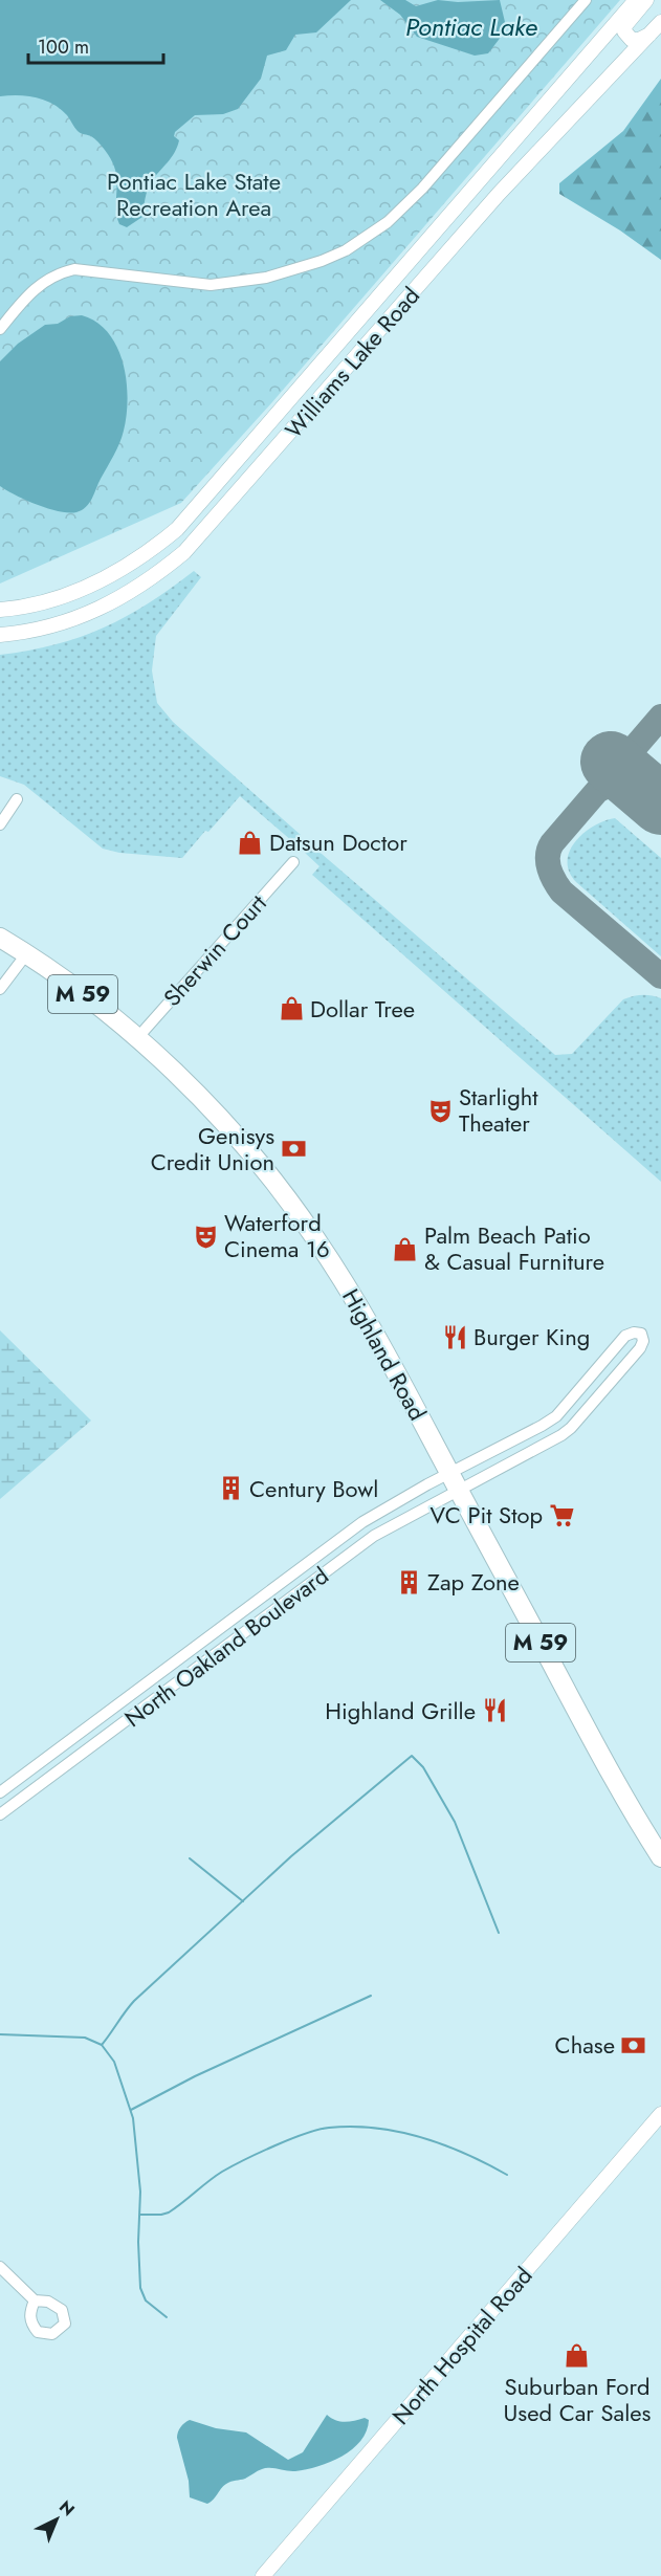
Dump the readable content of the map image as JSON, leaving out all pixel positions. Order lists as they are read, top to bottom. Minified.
{"streets":{"highway":["M 59","Highland Road"],"main road":["Williams Lake Road","North Hospital Road"],"street":["Sherwin Court","North Oakland Boulevard"]},"crossings":[["Sherwin Court","Highland Road"],["Highland Road","North Oakland Boulevard"]],"water":["Pontiac Lake"],"parks":["Pontiac Lake State Recreation Area"],"places":{"shop":["Datsun Doctor","Dollar Tree","Palm Beach Patio & Casual Furniture","Suburban Ford Used Car Sales"],"theatre":["Starlight Theater","Waterford Cinema 16"],"bank":["Genisys Credit Union","Chase"],"restaurant":["Burger King","Highland Grille"],"building":["Century Bowl","Zap Zone"],"supermarket":["VC Pit Stop"]},"scale_bar":"100 m","north":"top right"}
